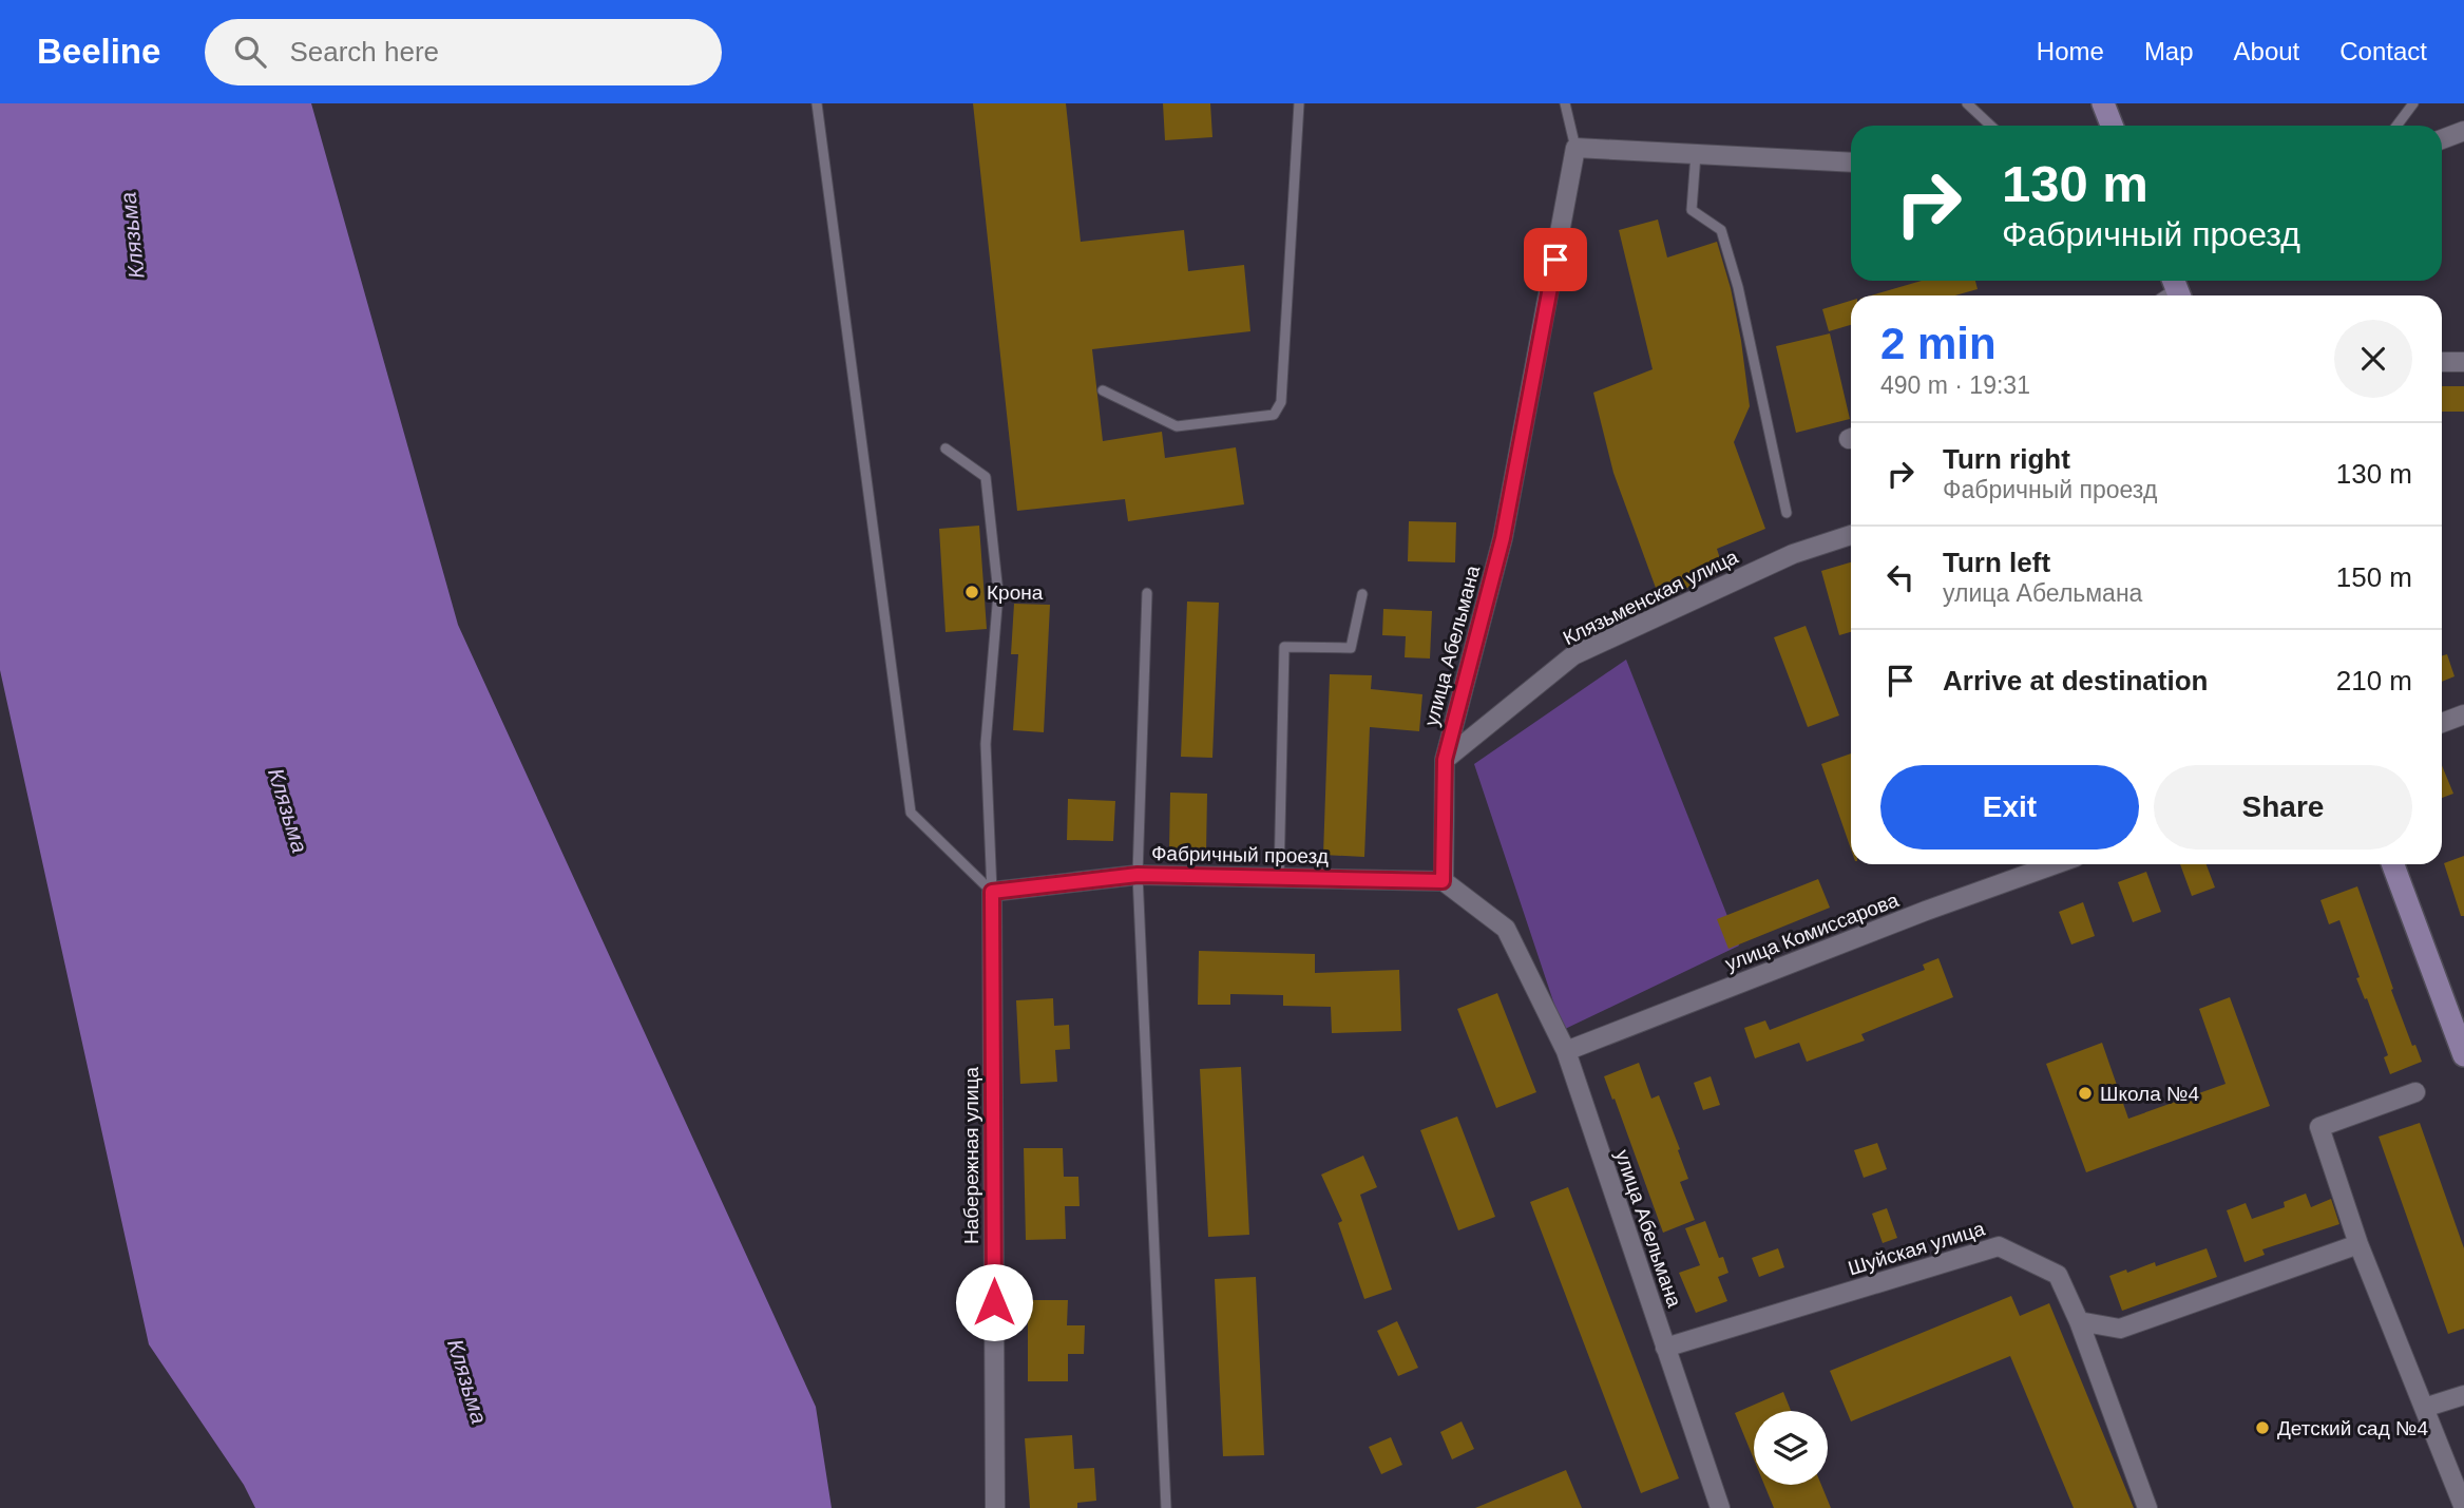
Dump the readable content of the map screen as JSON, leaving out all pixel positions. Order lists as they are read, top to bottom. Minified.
{"streets":{"street":["Клязьменская улица","улица Абельмана","Фабричный проезд","улица Комиссарова","Набережная улица","Шуйская улица"]},"crossings":[["Клязьменская улица","улица Абельмана"],["улица Абельмана","Фабричный проезд"],["улица Абельмана","улица Комиссарова"],["улица Абельмана","Шуйская улица"],["Фабричный проезд","Набережная улица"]],"water":["Клязьма"],"places":["Крона","Школа №4","Детский сад №4"],"page":{"header":"Beeline","search":"Search here","nav":["Home","Map","About","Contact"],"turn":["130 m","Фабричный проезд"],"heading":["2 min","490 m · 19:31"],"list":[{"name":"Turn right","note":"Фабричный проезд","value":"130 m"},{"name":"Turn left","note":"улица Абельмана","value":"150 m"},{"name":"Arrive at destination","value":"210 m"}],"buttons":["Exit","Share"]}}
